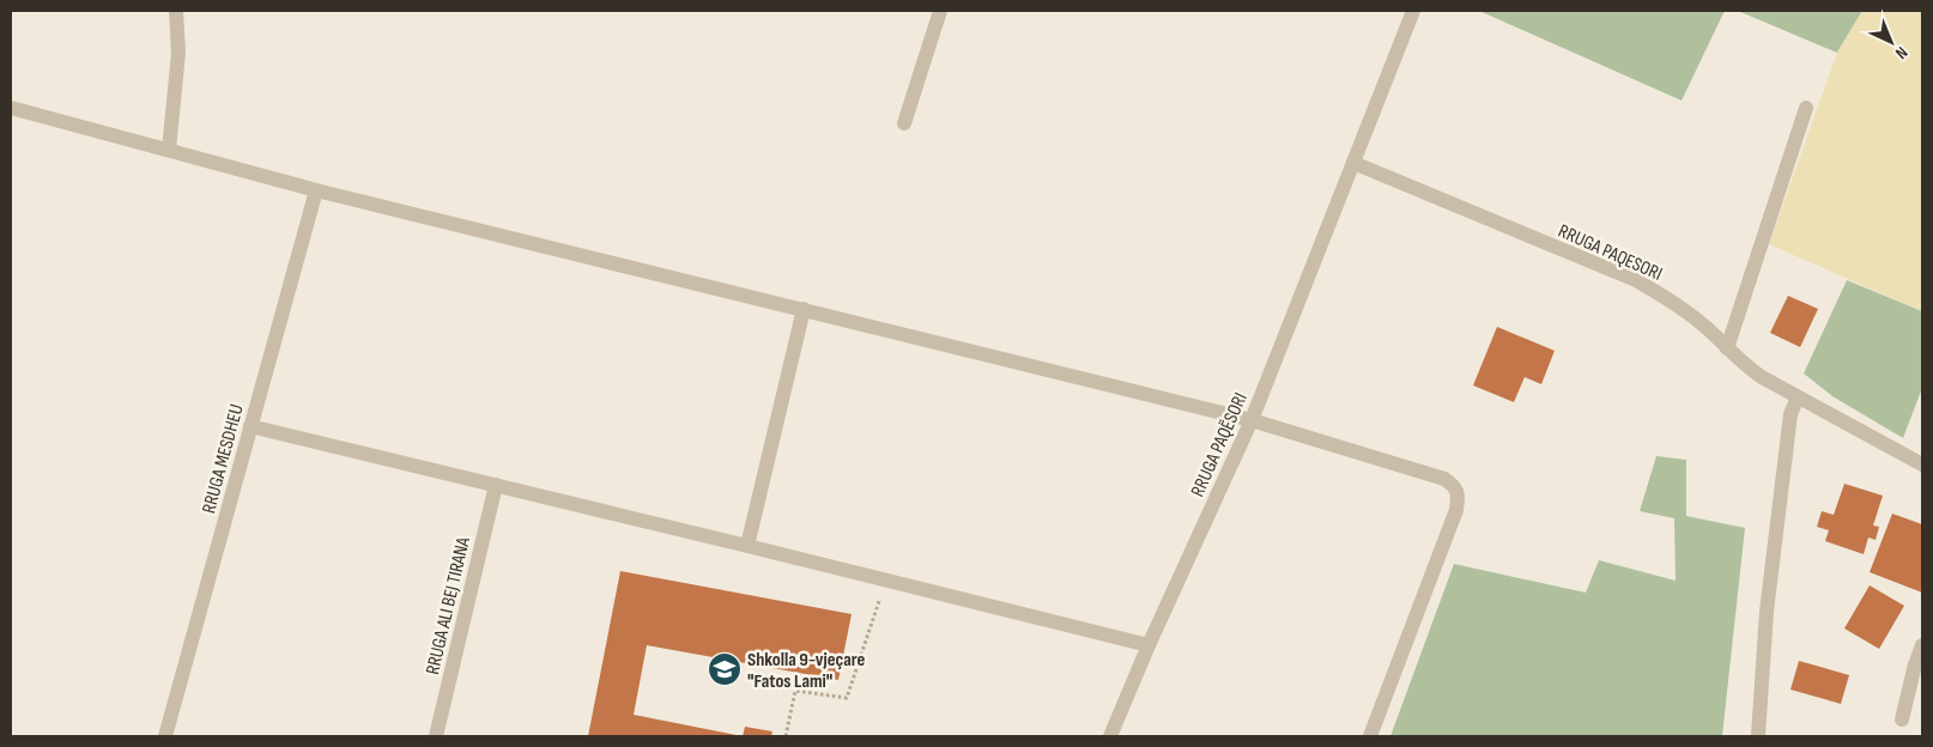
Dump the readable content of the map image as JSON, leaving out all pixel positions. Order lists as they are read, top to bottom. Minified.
{"streets":{"street":["RRUGA PAQESORI","RRUGA PAQËSORI","RRUGA MESDHEU","RRUGA ALI BEJ TIRANA"]},"crossings":[["RRUGA PAQESORI","RRUGA PAQËSORI"]],"places":{"school or university":["Shkolla 9-vjeçare \"Fatos Lami\""]},"north":"bottom right"}
